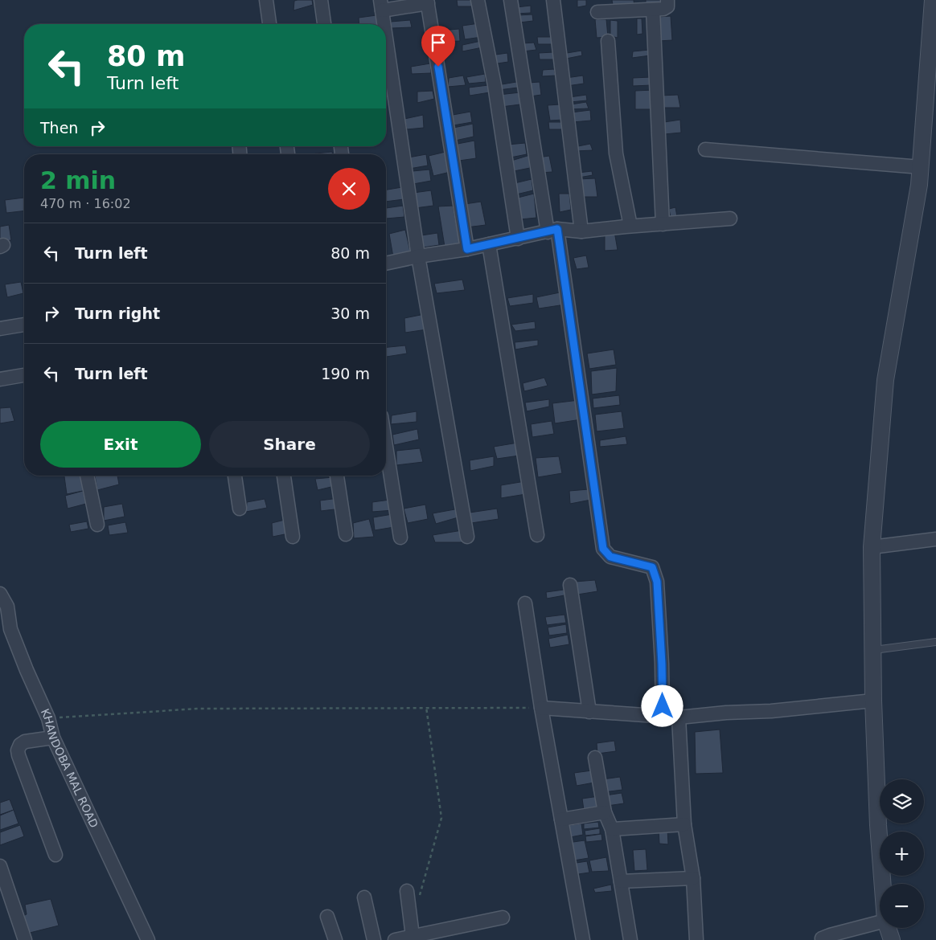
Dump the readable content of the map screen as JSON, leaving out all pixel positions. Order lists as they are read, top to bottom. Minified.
{"streets":{"street":["KHANDOBA MAL ROAD"]},"page":{"turn":["80 m","Turn left"],"then":"Then","heading":["2 min","470 m · 16:02"],"list":[{"name":"Turn left","value":"80 m"},{"name":"Turn right","value":"30 m"},{"name":"Turn left","value":"190 m"}],"buttons":["Exit","Share"],"map_buttons":["+","−"]}}
